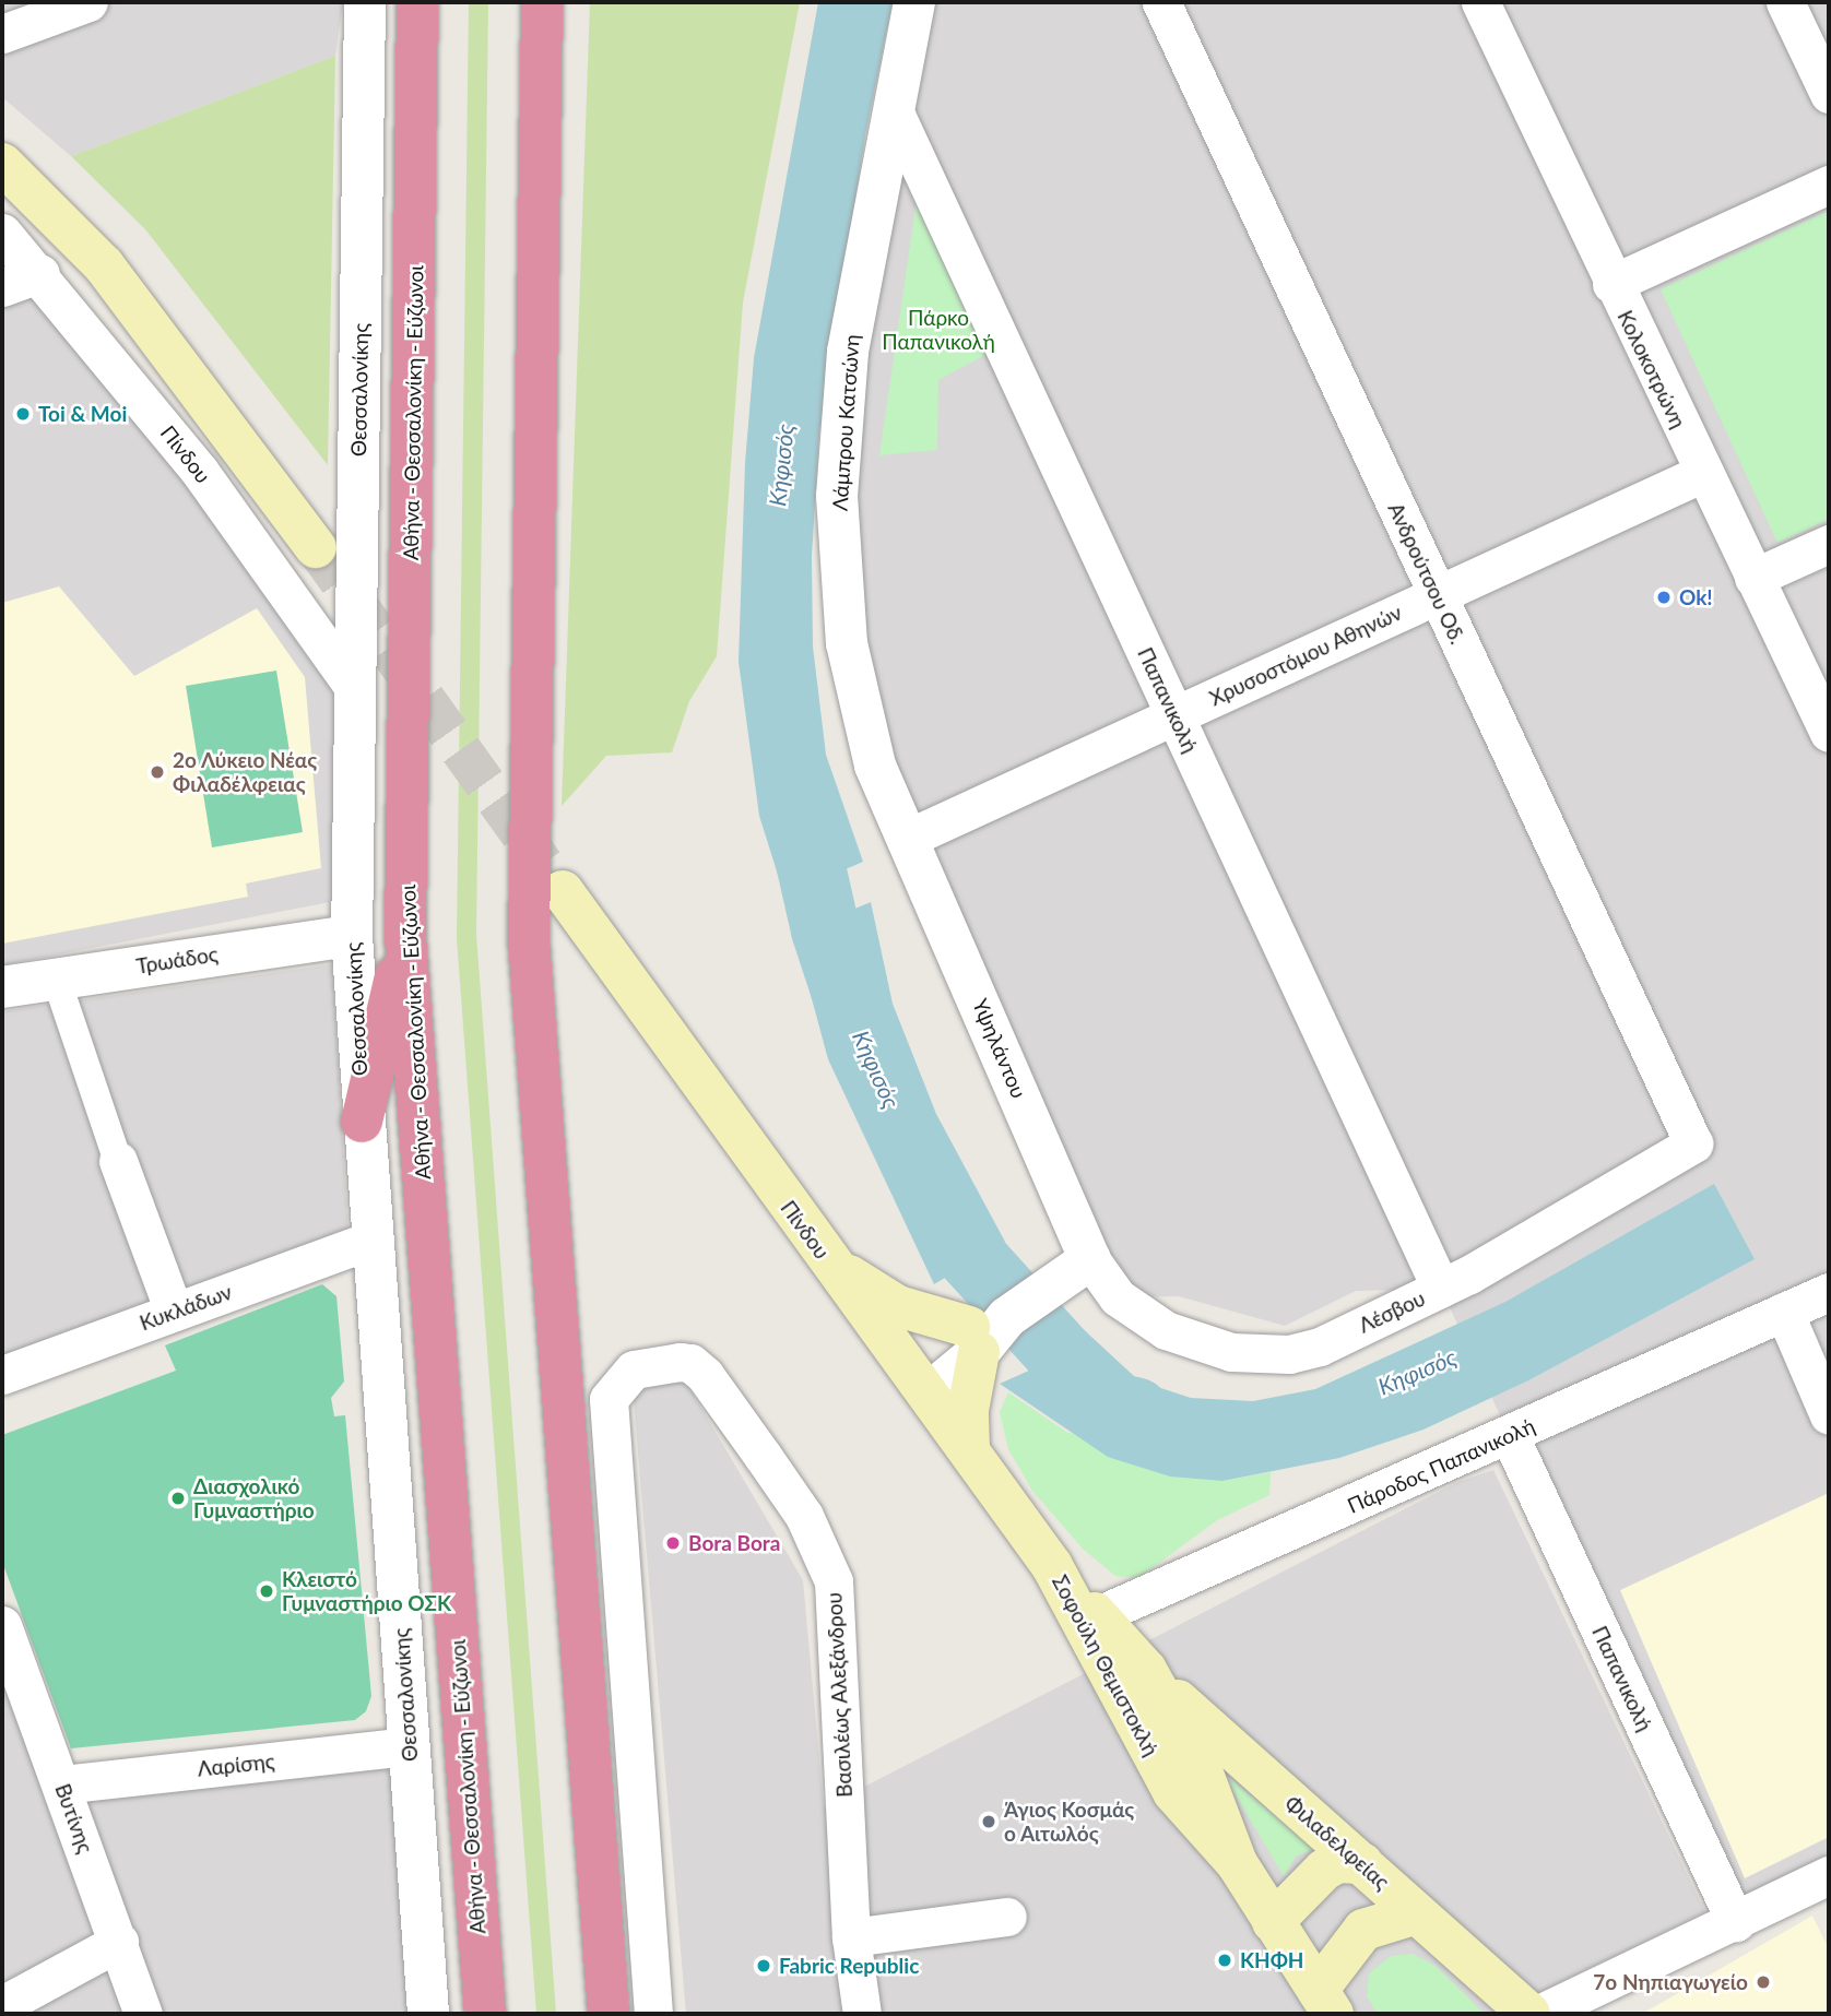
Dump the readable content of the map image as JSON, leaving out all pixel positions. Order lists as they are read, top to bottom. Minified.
{"streets":{"highway":["Αθήνα - Θεσσαλονίκη - Εύζωνοι"],"main road":["Πίνδου","Σοφούλη Θεμιστοκλή","Φιλαδελφείας"],"street":["Κολοκοτρώνη","Θεσσαλονίκης","Λάμπρου Κατσώνη","Ανδρούτσου Οδ.","Χρυσοστόμου Αθηνών","Παπανικολή","Τρωάδος","Υψηλάντου","Κυκλάδων","Λέσβου","Πάροδος Παπανικολή","Βασιλέως Αλεξάνδρου","Λαρίσης","Βυτίνης"]},"crossings":[["Κολοκοτρώνη","Χρυσοστόμου Αθηνών"],["Θεσσαλονίκης","Πίνδου"],["Θεσσαλονίκης","Τρωάδος"],["Θεσσαλονίκης","Κυκλάδων"],["Θεσσαλονίκης","Λαρίσης"],["Λάμπρου Κατσώνη","Χρυσοστόμου Αθηνών"],["Λάμπρου Κατσώνη","Παπανικολή"],["Λάμπρου Κατσώνη","Υψηλάντου"],["Πίνδου","Σοφούλη Θεμιστοκλή"],["Ανδρούτσου Οδ.","Χρυσοστόμου Αθηνών"],["Ανδρούτσου Οδ.","Λέσβου"],["Χρυσοστόμου Αθηνών","Παπανικολή"],["Χρυσοστόμου Αθηνών","Υψηλάντου"],["Παπανικολή","Λέσβου"],["Παπανικολή","Πάροδος Παπανικολή"],["Υψηλάντου","Λέσβου"],["Πάροδος Παπανικολή","Σοφούλη Θεμιστοκλή"],["Σοφούλη Θεμιστοκλή","Φιλαδελφείας"],["Λαρίσης","Βυτίνης"]],"water":["Κηφισός"],"parks":["Πάρκο Παπανικολή"],"places":["Toi & Moi","Ok!","2ο Λύκειο Νέας Φιλαδέλφειας","Διασχολικό Γυμναστήριο","Bora Bora","Κλειστό Γυμναστήριο ΟΣΚ","Άγιος Κοσμάς ο Αιτωλός","ΚΗΦΗ","Fabric Republic","7ο Νηπιαγωγείο"]}
